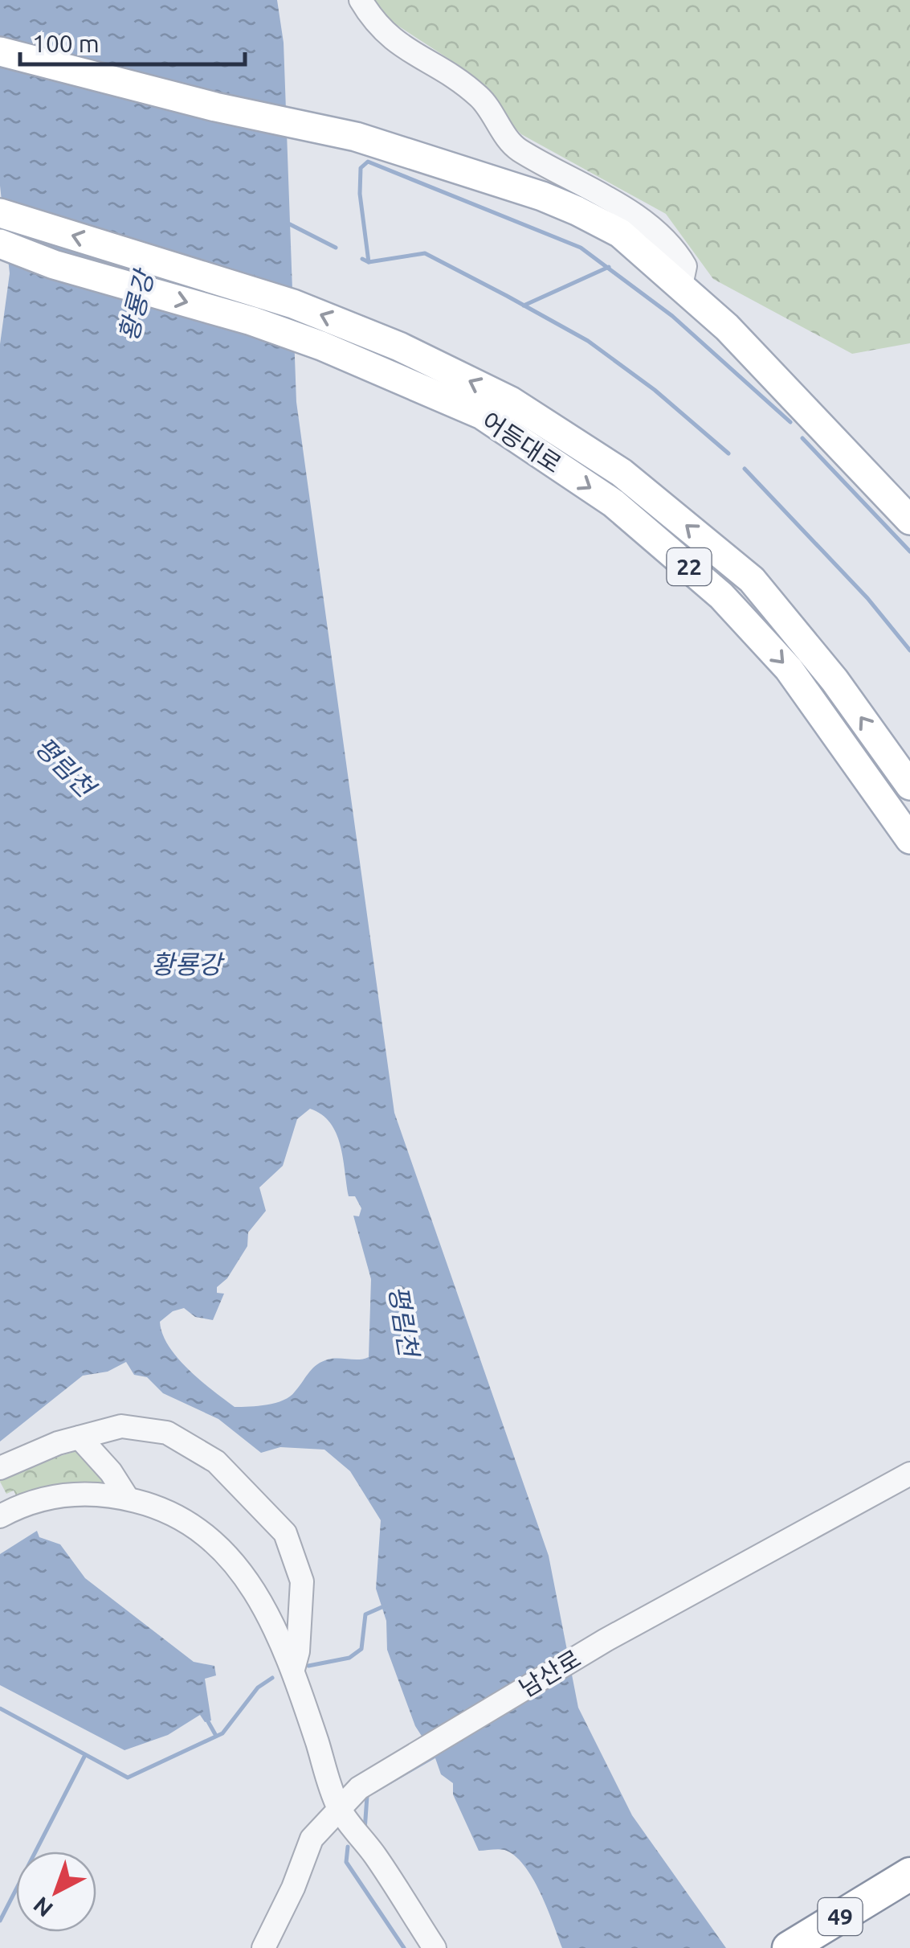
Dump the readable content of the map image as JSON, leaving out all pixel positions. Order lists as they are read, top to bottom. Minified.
{"streets":{"highway":["49"],"main road":["어등대로","22"],"street":["남산로"]},"water":["황룡강","평림천"],"scale_bar":"100 m","north":"bottom left"}
